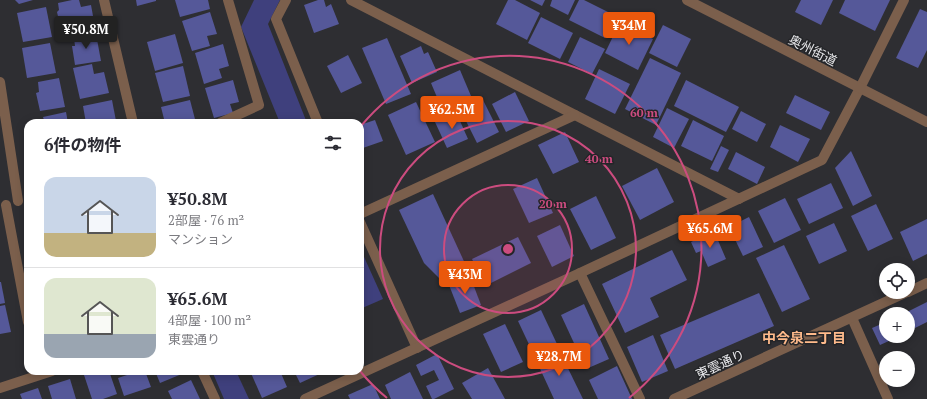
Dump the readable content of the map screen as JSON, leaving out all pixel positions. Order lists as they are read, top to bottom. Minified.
{"streets":{"street":["奥州街道","東雲通り"]},"districts":["中今泉二丁目"],"page":{"price":["¥34M","¥50.8M","¥62.5M","¥65.6M","¥43M","¥28.7M"],"heading":"6件の物件","list":[{"name":"¥50.8M","note":"2部屋 · 76 m² · マンション"},{"name":"¥65.6M","note":"4部屋 · 100 m² · 東雲通り"}],"map_buttons":["+","−"]},"rings":["60 m","40 m","20 m"]}
